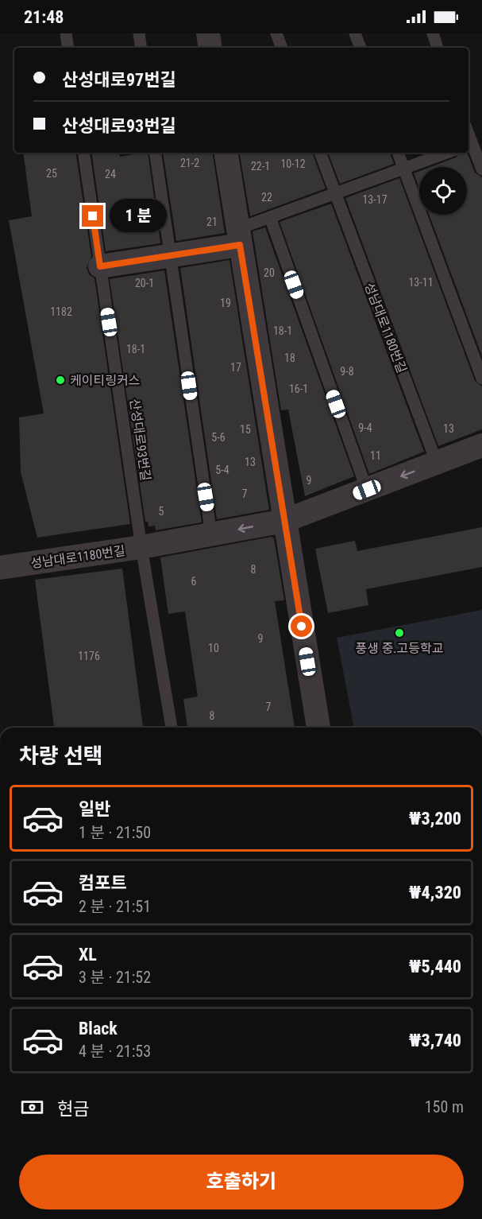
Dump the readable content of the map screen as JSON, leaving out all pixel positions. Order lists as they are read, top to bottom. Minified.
{"streets":{"street":["성남대로1180번길"],"lane":["산성대로93번길"]},"crossings":[["성남대로1180번길","산성대로93번길"]],"places":["케이티링커스","풍생 중.고등학교"],"house_numbers":["21-2","10-12","22-1","25","24","22","13-17","21","20","13-11","20-1","19","1182","18-1","18-1","18","17","9-8","16-1","9-4","13","15","5-6","11","13","5-4","9","7","5","8","6","9","10","1176","7","8"],"page":{"status":"21:48","banner":["산성대로97번길","산성대로93번길"],"bubble":"1 분","heading":"차량 선택","list":[{"name":"일반","note":"1 분 · 21:50","value":"₩3,200"},{"name":"컴포트","note":"2 분 · 21:51","value":"₩4,320"},{"name":"XL","note":"3 분 · 21:52","value":"₩5,440"},{"name":"Black","note":"4 분 · 21:53","value":"₩3,740"}],"pay":["현금","150 m"],"buttons":"호출하기"}}
